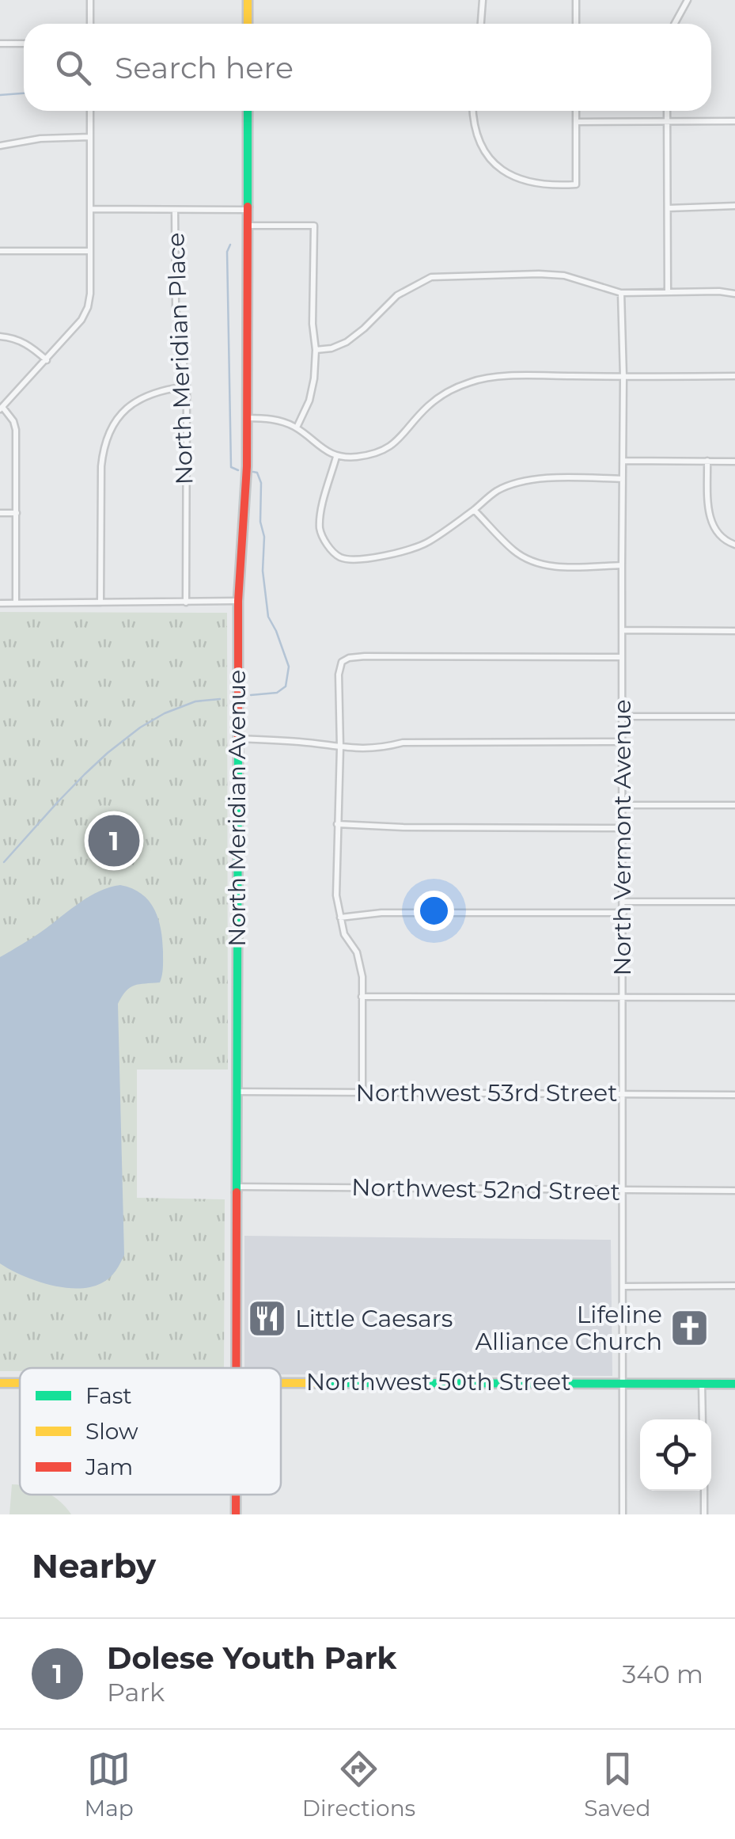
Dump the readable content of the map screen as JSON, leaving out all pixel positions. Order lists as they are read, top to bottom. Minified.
{"streets":{"main road":["North Meridian Avenue","Northwest 50th Street"],"street":["North Meridian Place","North Vermont Avenue","Northwest 53rd Street","Northwest 52nd Street"]},"crossings":[["North Meridian Avenue","Northwest 53rd Street"],["North Meridian Avenue","Northwest 52nd Street"],["North Vermont Avenue","Northwest 53rd Street"],["North Vermont Avenue","Northwest 52nd Street"],["North Vermont Avenue","Northwest 50th Street"]],"places":{"restaurant":["Little Caesars"],"church":["Lifeline Alliance Church"]},"legend":["Fast","Slow","Jam"],"page":{"search":"Search here","pins":"1","heading":"Nearby","list":[{"mark":"1","name":"Dolese Youth Park","note":"Park","value":"340 m"}],"nav":["Map","Directions","Saved"]}}
